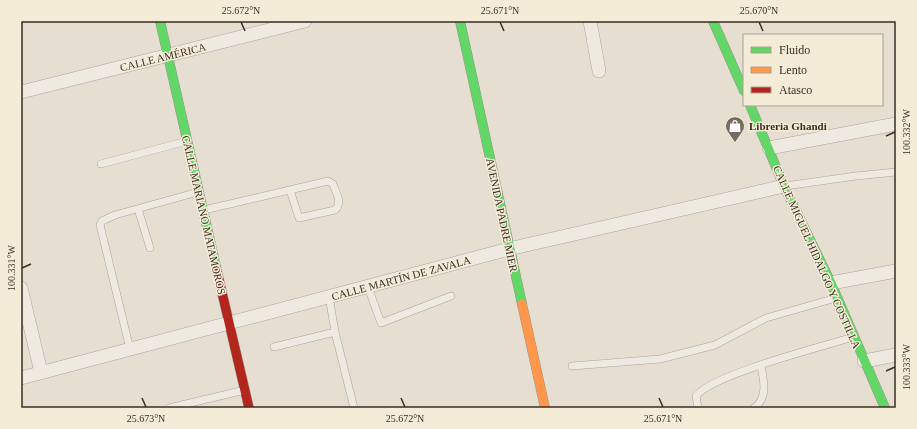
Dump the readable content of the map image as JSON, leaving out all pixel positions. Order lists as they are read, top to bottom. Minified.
{"streets":{"street":["CALLE AMÉRICA","CALLE MARIANO MATAMOROS","AVENIDA PADRE MIER","CALLE MIGUEL HIDALGO Y COSTILLA","CALLE MARTÍN DE ZAVALA"]},"crossings":[["CALLE AMÉRICA","CALLE MARIANO MATAMOROS"],["CALLE MARIANO MATAMOROS","CALLE MARTÍN DE ZAVALA"],["AVENIDA PADRE MIER","CALLE MARTÍN DE ZAVALA"],["CALLE MIGUEL HIDALGO Y COSTILLA","CALLE MARTÍN DE ZAVALA"]],"places":{"shop":["Libreria Ghandi"]},"legend":["Fluido","Lento","Atasco"],"coordinates":["25.672°N","25.671°N","25.670°N","100.332°W","100.331°W","100.333°W","25.673°N"]}
